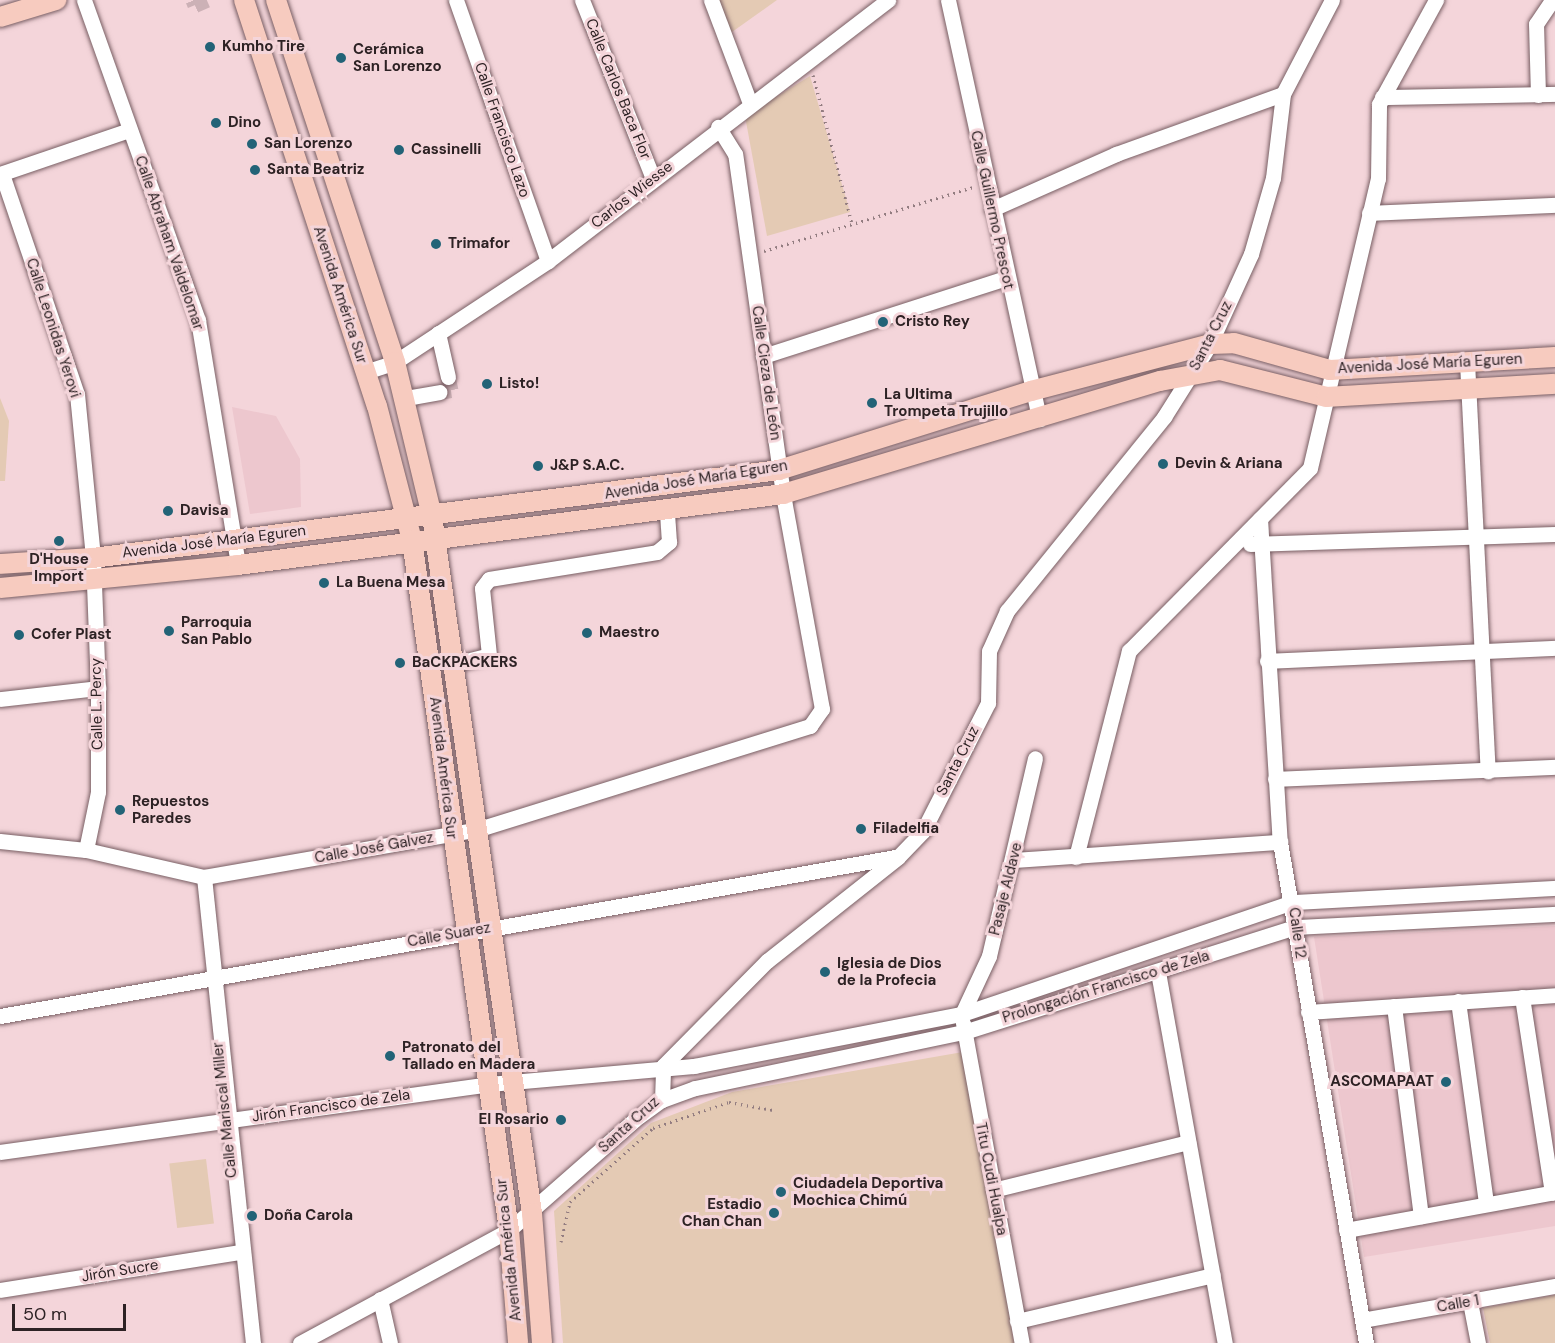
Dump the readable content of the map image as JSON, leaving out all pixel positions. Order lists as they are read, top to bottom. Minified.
{"streets":{"main road":["Avenida América Sur","Avenida José María Eguren"],"street":["Calle Carlos Baca Flor","Calle Francisco Lazo","Carlos Wiesse","Calle Guillermo Prescot","Calle Abraham Valdelomar","Calle Leonidas Yerovi","Santa Cruz","Calle Cieza de León","Calle L. Percy","Calle José Galvez","Pasaje Aldave","Calle 12","Calle Suarez","Prolongación Francisco de Zela","Jirón Francisco de Zela","Calle Mariscal Miller","Titu Cudi Hualpa","Jirón Sucre","Calle 1"]},"crossings":[["Calle Carlos Baca Flor","Carlos Wiesse"],["Calle Francisco Lazo","Carlos Wiesse"],["Carlos Wiesse","Avenida América Sur"],["Carlos Wiesse","Calle Cieza de León"],["Calle Guillermo Prescot","Avenida José María Eguren"],["Calle Abraham Valdelomar","Avenida José María Eguren"],["Avenida América Sur","Santa Cruz"],["Avenida América Sur","Avenida José María Eguren"],["Avenida América Sur","Calle José Galvez"],["Avenida América Sur","Calle Suarez"],["Avenida América Sur","Jirón Francisco de Zela"],["Calle Leonidas Yerovi","Avenida José María Eguren"],["Calle Leonidas Yerovi","Calle L. Percy"],["Santa Cruz","Avenida José María Eguren"],["Santa Cruz","Calle Suarez"],["Santa Cruz","Prolongación Francisco de Zela"],["Santa Cruz","Jirón Francisco de Zela"],["Avenida José María Eguren","Calle Cieza de León"],["Avenida José María Eguren","Calle L. Percy"],["Calle Cieza de León","Calle José Galvez"],["Calle L. Percy","Calle José Galvez"],["Calle José Galvez","Calle Mariscal Miller"],["Pasaje Aldave","Prolongación Francisco de Zela"],["Pasaje Aldave","Titu Cudi Hualpa"],["Calle 12","Prolongación Francisco de Zela"],["Calle 12","Calle 1"],["Calle Suarez","Calle Mariscal Miller"],["Prolongación Francisco de Zela","Jirón Francisco de Zela"],["Prolongación Francisco de Zela","Titu Cudi Hualpa"],["Jirón Francisco de Zela","Calle Mariscal Miller"],["Calle Mariscal Miller","Jirón Sucre"]],"places":["Kumho Tire","Cerámica San Lorenzo","Dino","San Lorenzo","Cassinelli","Santa Beatriz","Trimafor","Cristo Rey","Listo!","La Ultima Trompeta Trujillo","Devin & Ariana","J&P S.A.C.","Davisa","D'House Import","La Buena Mesa","Parroquia San Pablo","Maestro","Cofer Plast","BaCKPACKERS","Repuestos Paredes","Filadelfia","Iglesia de Dios de la Profecia","Patronato del Tallado en Madera","ASCOMAPAAT","El Rosario","Ciudadela Deportiva Mochica Chimú","Estadio Chan Chan","Doña Carola"],"scale_bar":"50 m"}
